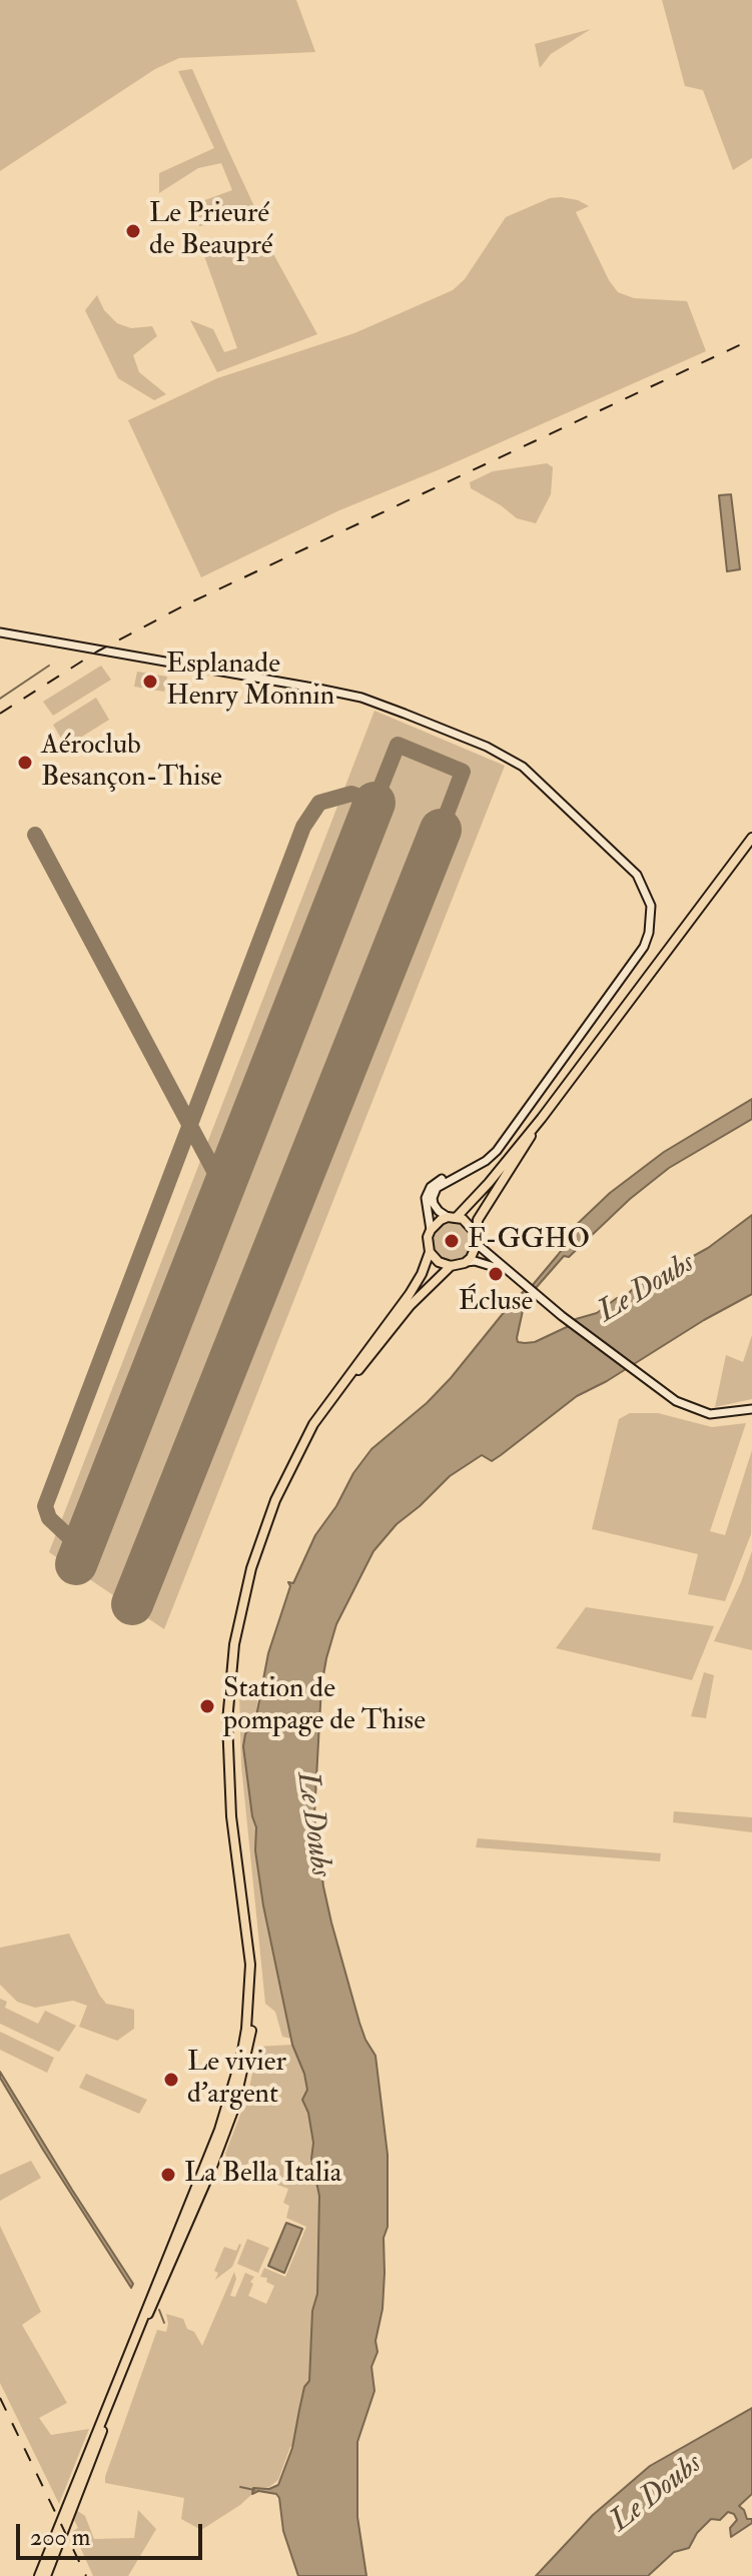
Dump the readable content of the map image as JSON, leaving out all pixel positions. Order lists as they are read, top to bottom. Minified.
{"water":["Le Doubs"],"places":["Le Prieuré de Beaupré","Esplanade Henry Monnin","Aéroclub Besançon-Thise","F-GGHO","Écluse","Station de pompage de Thise","Le vivier d'argent","La Bella Italia"],"scale_bar":"200 m"}
